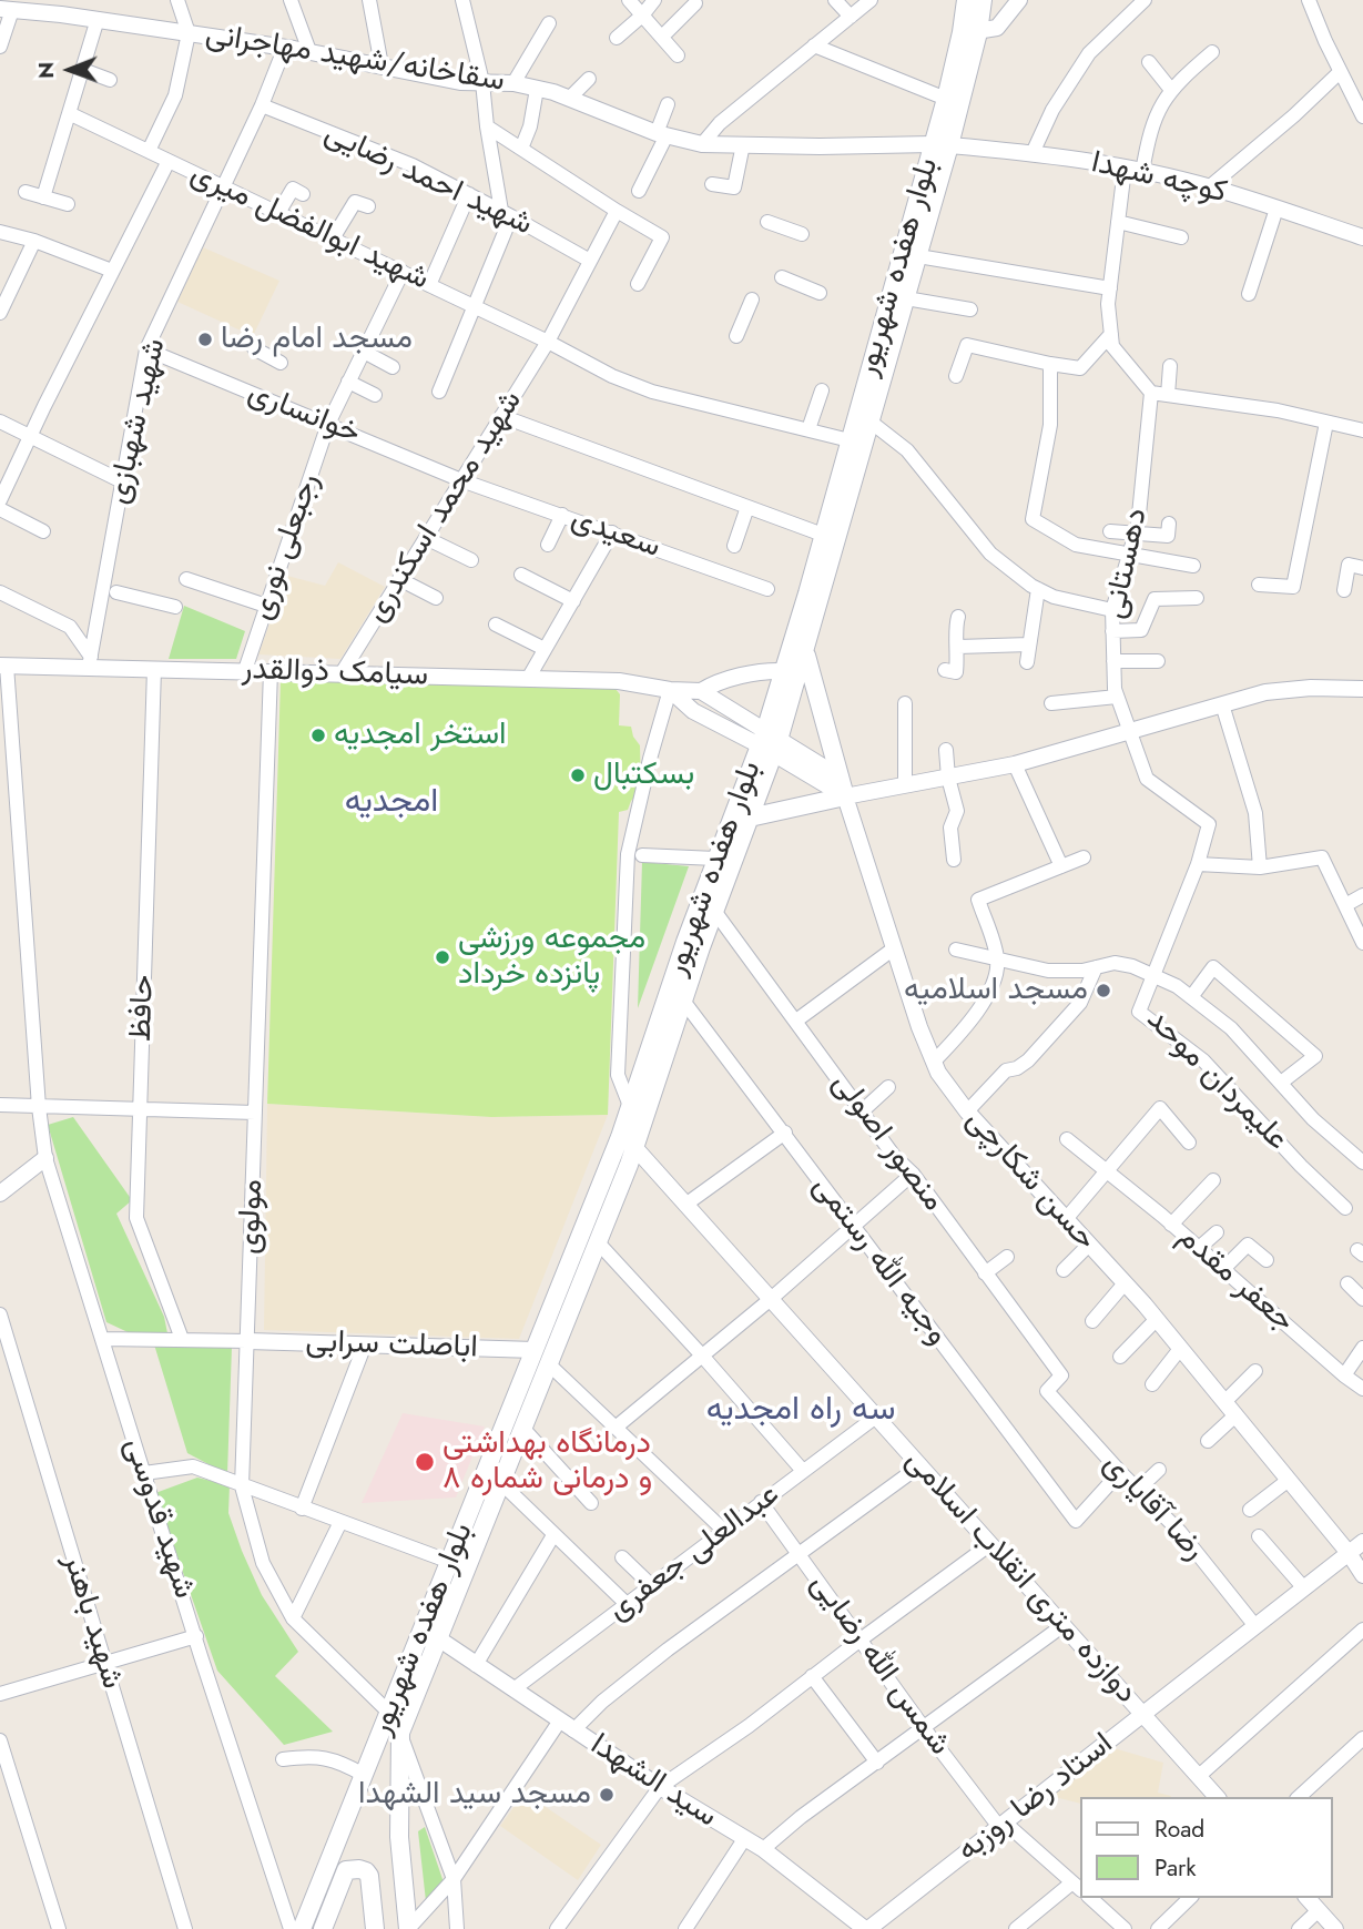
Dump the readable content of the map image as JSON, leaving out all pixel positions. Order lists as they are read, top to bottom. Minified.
{"streets":{"main road":["بلوار هفده شهریور"],"street":["سقاخانه/شهید مهاجرانی","کوچه شهدا","شهید احمد رضایی","شهید ابوالفضل میری","خوانساری","شهید شهبازی","شهید محمد اسکندری","سعیدی","رجبعلی نوری","دهستانی","سیامک ذوالقدر","حافظ","علیمردان موحد","منصور اصولی","حسن شکارچی","مولوی","وجیه الله رستمی","جعفر مقدم","اباصلت سرابی","رضا آقایاری","شهید قدوسی","عبدالعلی جعفری","دوازده متری انقلاب اسلامی","شهید باهنر","شمس الله رضایی","سید الشهدا","استاد رضا روزبه"]},"crossings":[["سقاخانه/شهید مهاجرانی","کوچه شهدا"],["سقاخانه/شهید مهاجرانی","شهید شهبازی"],["کوچه شهدا","بلوار هفده شهریور"],["شهید احمد رضایی","شهید شهبازی"],["شهید احمد رضایی","شهید محمد اسکندری"],["شهید ابوالفضل میری","بلوار هفده شهریور"],["شهید ابوالفضل میری","شهید شهبازی"],["شهید ابوالفضل میری","شهید محمد اسکندری"],["شهید ابوالفضل میری","رجبعلی نوری"],["بلوار هفده شهریور","سیامک ذوالقدر"],["بلوار هفده شهریور","منصور اصولی"],["بلوار هفده شهریور","مولوی"],["بلوار هفده شهریور","وجیه الله رستمی"],["بلوار هفده شهریور","اباصلت سرابی"],["بلوار هفده شهریور","دوازده متری انقلاب اسلامی"],["بلوار هفده شهریور","سید الشهدا"],["خوانساری","شهید شهبازی"],["خوانساری","شهید محمد اسکندری"],["خوانساری","سعیدی"],["خوانساری","رجبعلی نوری"],["شهید شهبازی","سیامک ذوالقدر"],["شهید محمد اسکندری","سعیدی"],["شهید محمد اسکندری","سیامک ذوالقدر"],["رجبعلی نوری","سیامک ذوالقدر"],["سیامک ذوالقدر","حافظ"],["سیامک ذوالقدر","مولوی"],["سیامک ذوالقدر","شهید قدوسی"],["منصور اصولی","رضا آقایاری"],["حسن شکارچی","استاد رضا روزبه"],["مولوی","اباصلت سرابی"],["وجیه الله رستمی","رضا آقایاری"],["رضا آقایاری","استاد رضا روزبه"],["عبدالعلی جعفری","دوازده متری انقلاب اسلامی"],["عبدالعلی جعفری","شمس الله رضایی"],["عبدالعلی جعفری","سید الشهدا"],["دوازده متری انقلاب اسلامی","استاد رضا روزبه"],["شمس الله رضایی","استاد رضا روزبه"],["سید الشهدا","استاد رضا روزبه"]],"districts":["امجدیه","سه راه امجدیه"],"places":["مسجد امام رضا","استخر امجدیه","بسکتبال","مجموعه ورزشی پانزده خرداد","مسجد اسلامیه","درمانگاه بهداشتی و درمانی شماره ۸","مسجد سید الشهدا"],"legend":["Road","Park"],"north":"left"}
